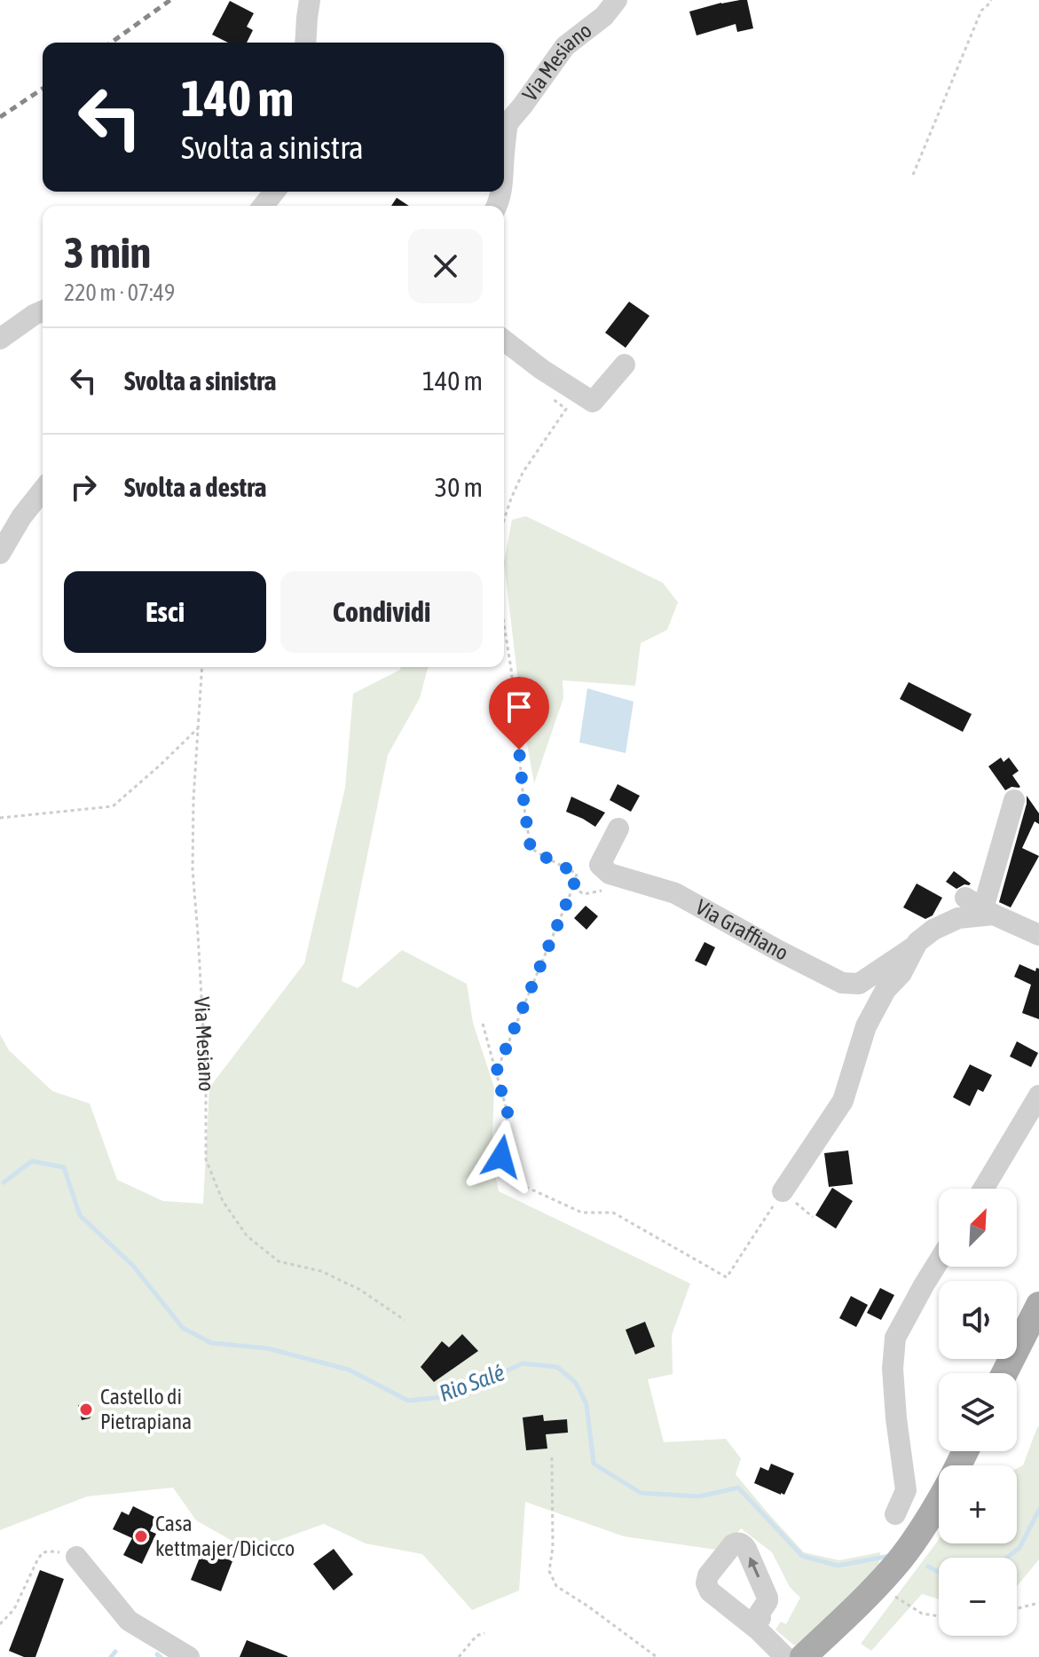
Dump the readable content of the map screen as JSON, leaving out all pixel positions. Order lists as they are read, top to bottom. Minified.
{"streets":{"street":["Via Mesiano","Via Graffiano"]},"water":["Rio Salé"],"places":["Castello di Pietrapiana","Casa kettmajer/Dicicco"],"north":"top right","page":{"turn":["140 m","Svolta a sinistra"],"heading":["3 min","220 m · 07:49"],"list":[{"name":"Svolta a sinistra","value":"140 m"},{"name":"Svolta a destra","value":"30 m"}],"buttons":["Esci","Condividi"],"map_buttons":["+","−"]}}
